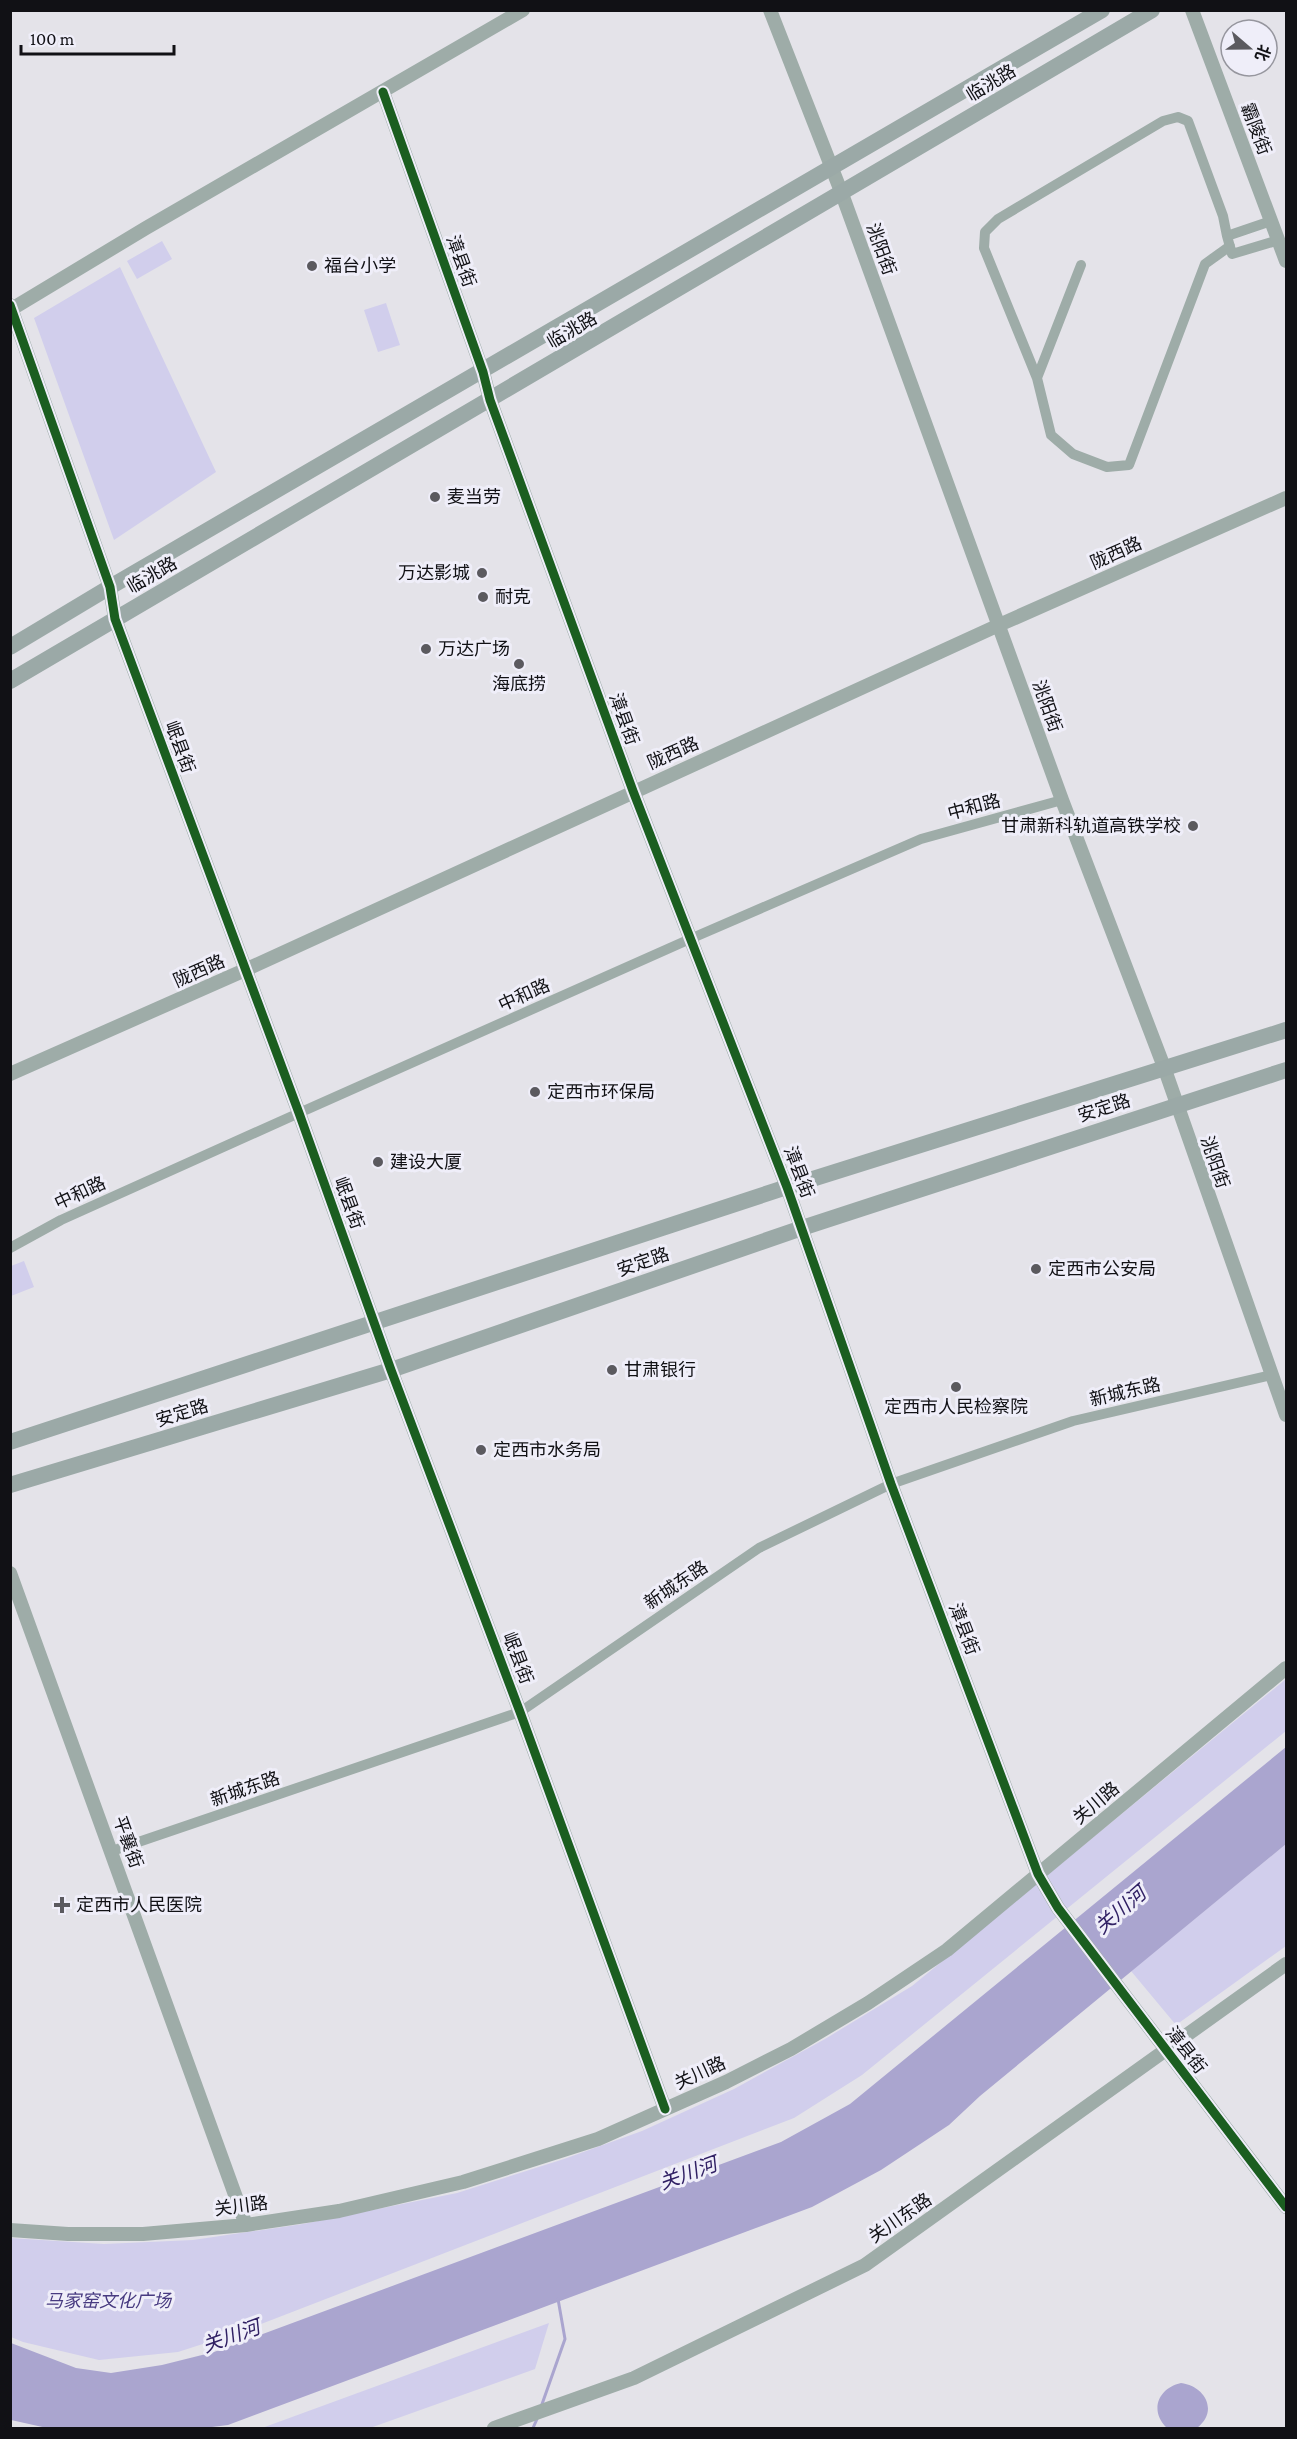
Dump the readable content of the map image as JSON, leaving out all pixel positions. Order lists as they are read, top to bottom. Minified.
{"streets":{"main road":["临洮路","安定路"],"street":["霸陵街","洮阳街","漳县街","陇西路","岷县街","中和路","新城东路","关川路","平襄街","关川东路"]},"crossings":[["临洮路","洮阳街"],["临洮路","漳县街"],["临洮路","岷县街"],["洮阳街","陇西路"],["洮阳街","中和路"],["洮阳街","安定路"],["洮阳街","新城东路"],["漳县街","陇西路"],["漳县街","中和路"],["漳县街","安定路"],["漳县街","新城东路"],["漳县街","关川路"],["漳县街","关川东路"],["陇西路","岷县街"],["岷县街","中和路"],["岷县街","安定路"],["岷县街","新城东路"],["岷县街","关川路"],["新城东路","平襄街"],["关川路","平襄街"]],"water":["关川河"],"parks":["马家窑文化广场"],"places":{"other":["福台小学","麦当劳","万达影城","耐克","万达广场","海底捞","甘肃新科轨道高铁学校","定西市环保局","建设大厦","定西市公安局","甘肃银行","定西市人民检察院","定西市水务局"],"health":["定西市人民医院"]},"scale_bar":"100 m","north":"right"}
